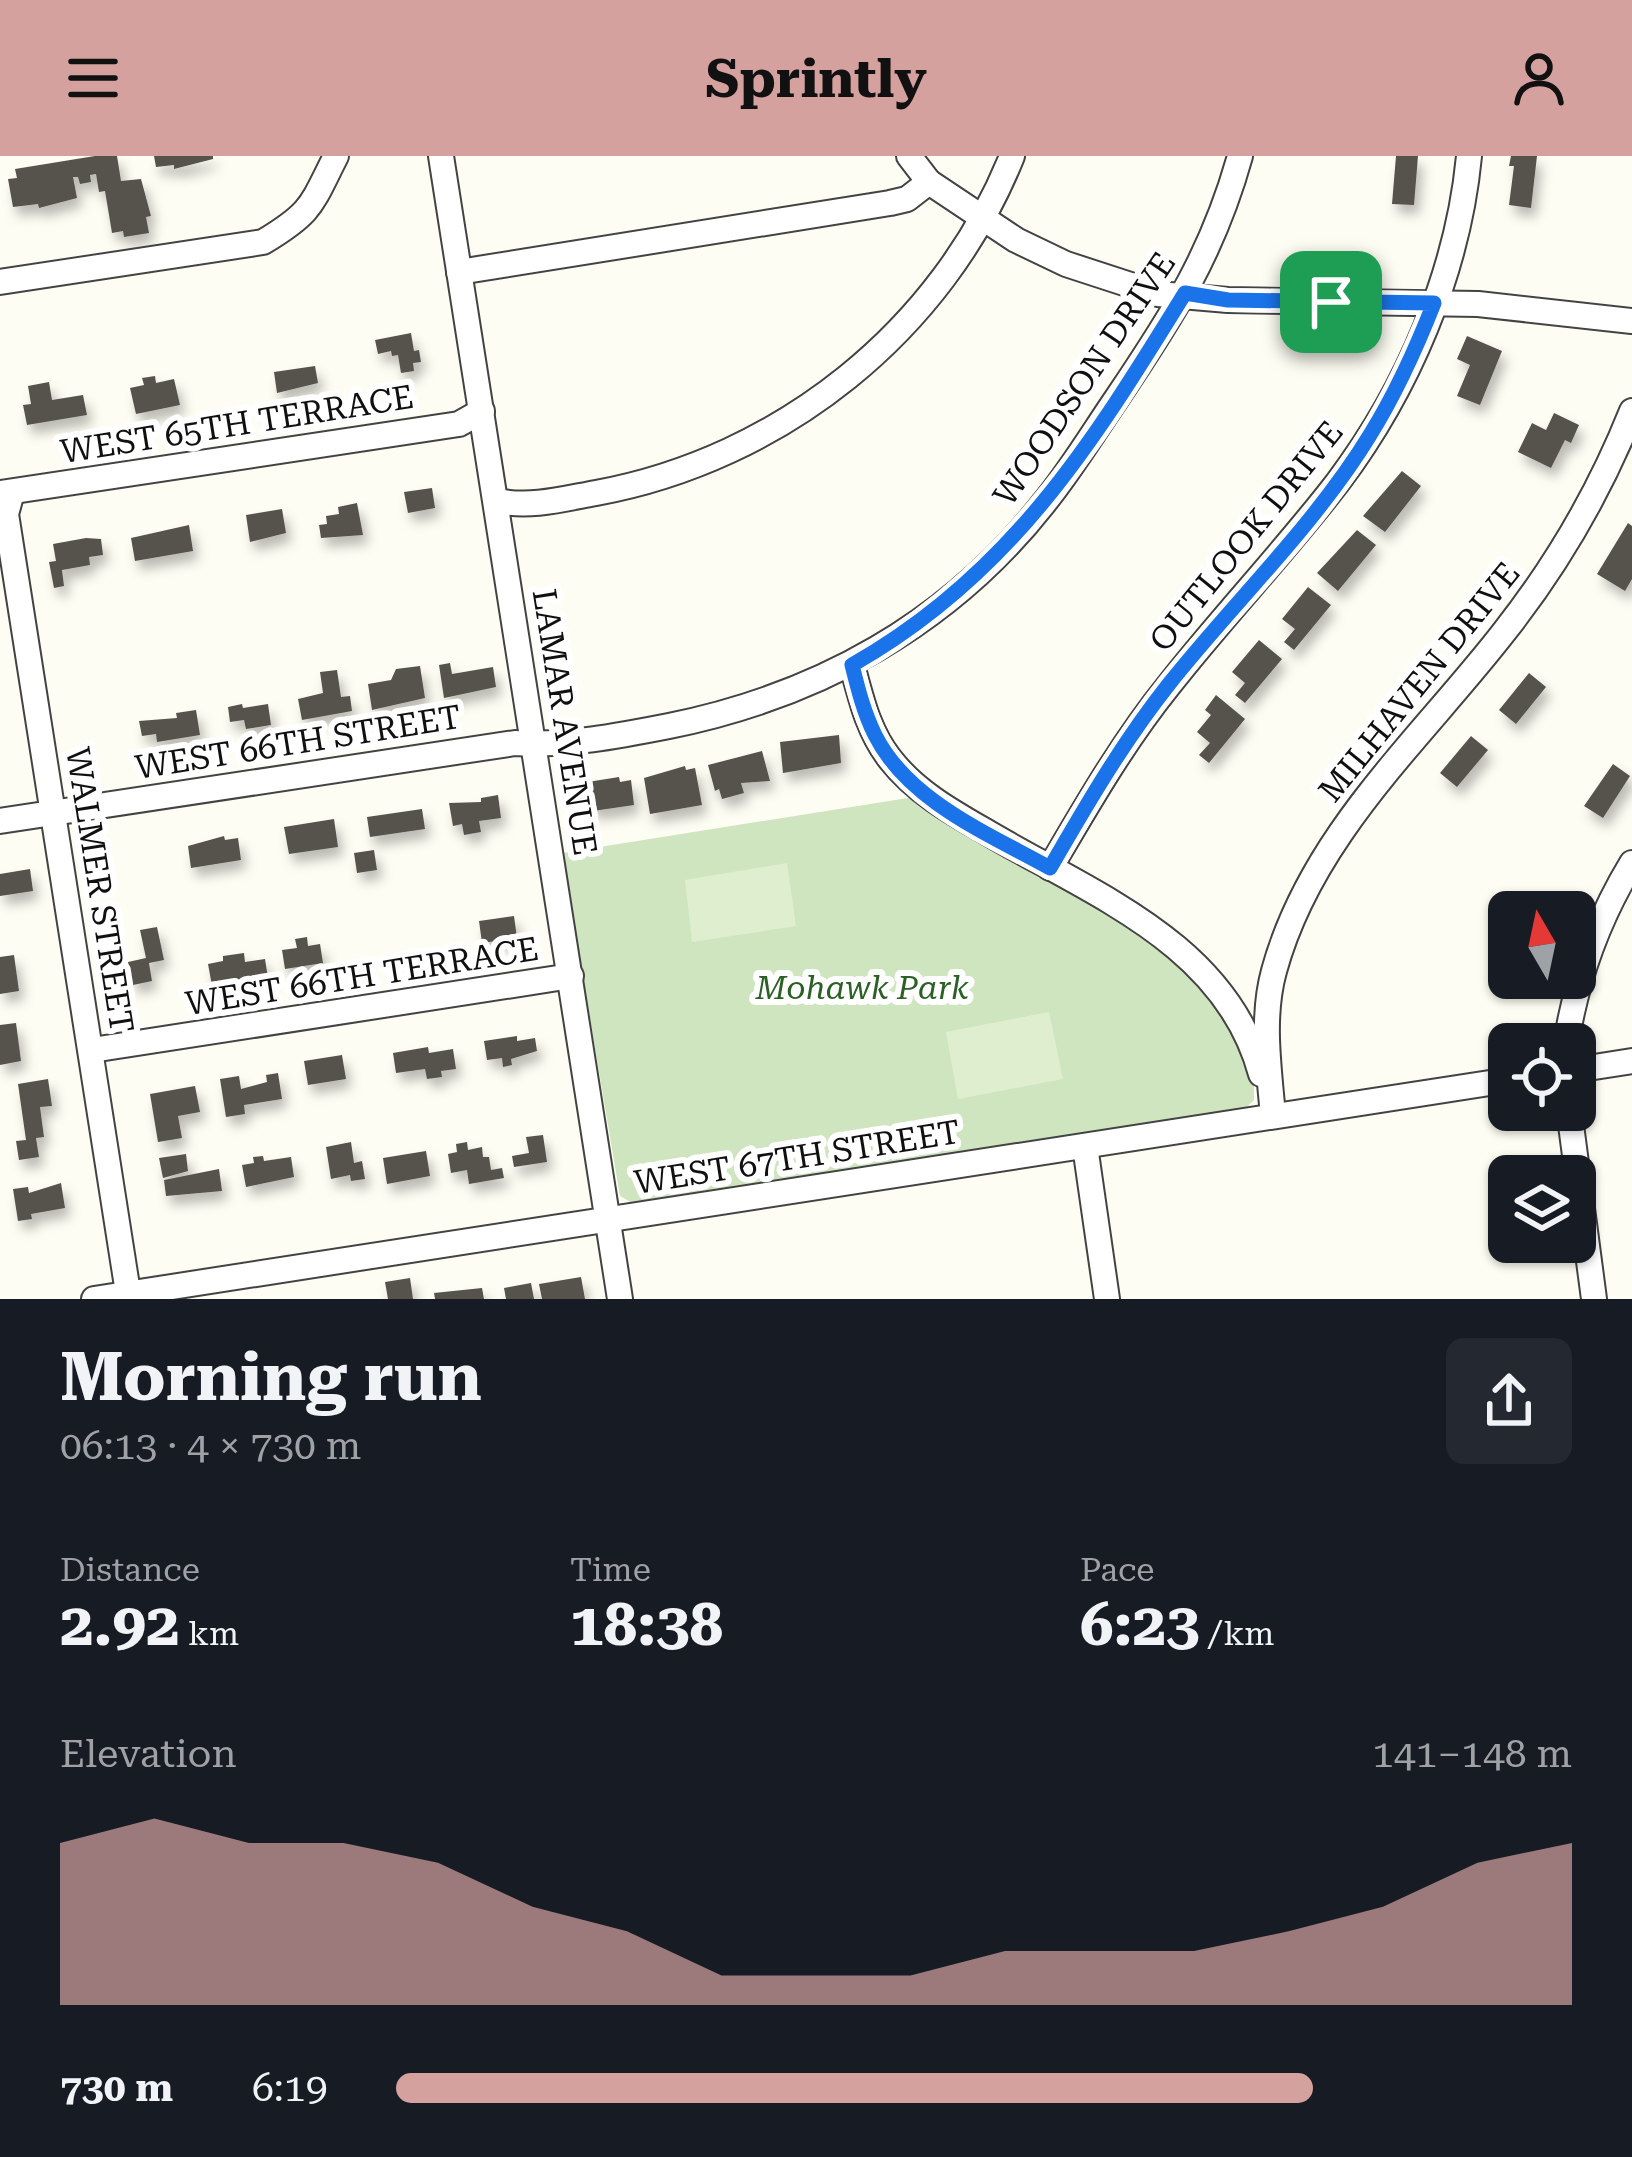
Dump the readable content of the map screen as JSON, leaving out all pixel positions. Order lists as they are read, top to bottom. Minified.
{"streets":{"street":["WOODSON DRIVE","WEST 65TH TERRACE","OUTLOOK DRIVE","MILHAVEN DRIVE","LAMAR AVENUE","WEST 66TH STREET","WALMER STREET","WEST 66TH TERRACE","WEST 67TH STREET"]},"crossings":[["WOODSON DRIVE","LAMAR AVENUE"],["WOODSON DRIVE","WEST 66TH STREET"],["WEST 65TH TERRACE","LAMAR AVENUE"],["WEST 65TH TERRACE","WALMER STREET"],["MILHAVEN DRIVE","WEST 67TH STREET"],["LAMAR AVENUE","WEST 66TH STREET"],["LAMAR AVENUE","WEST 66TH TERRACE"],["LAMAR AVENUE","WEST 67TH STREET"],["WEST 66TH STREET","WALMER STREET"],["WALMER STREET","WEST 66TH TERRACE"],["WALMER STREET","WEST 67TH STREET"]],"parks":["Mohawk Park"],"north":"top","page":{"header":"Sprintly","heading":["Morning run","06:13 · 4 × 730 m"],"stats":[["Distance","2.92 km"],["Time","18:38"],["Pace","6:23 /km"]],"chart":["Elevation","141–148 m"],"list":[{"name":"730 m","note":"6:19"}]}}
